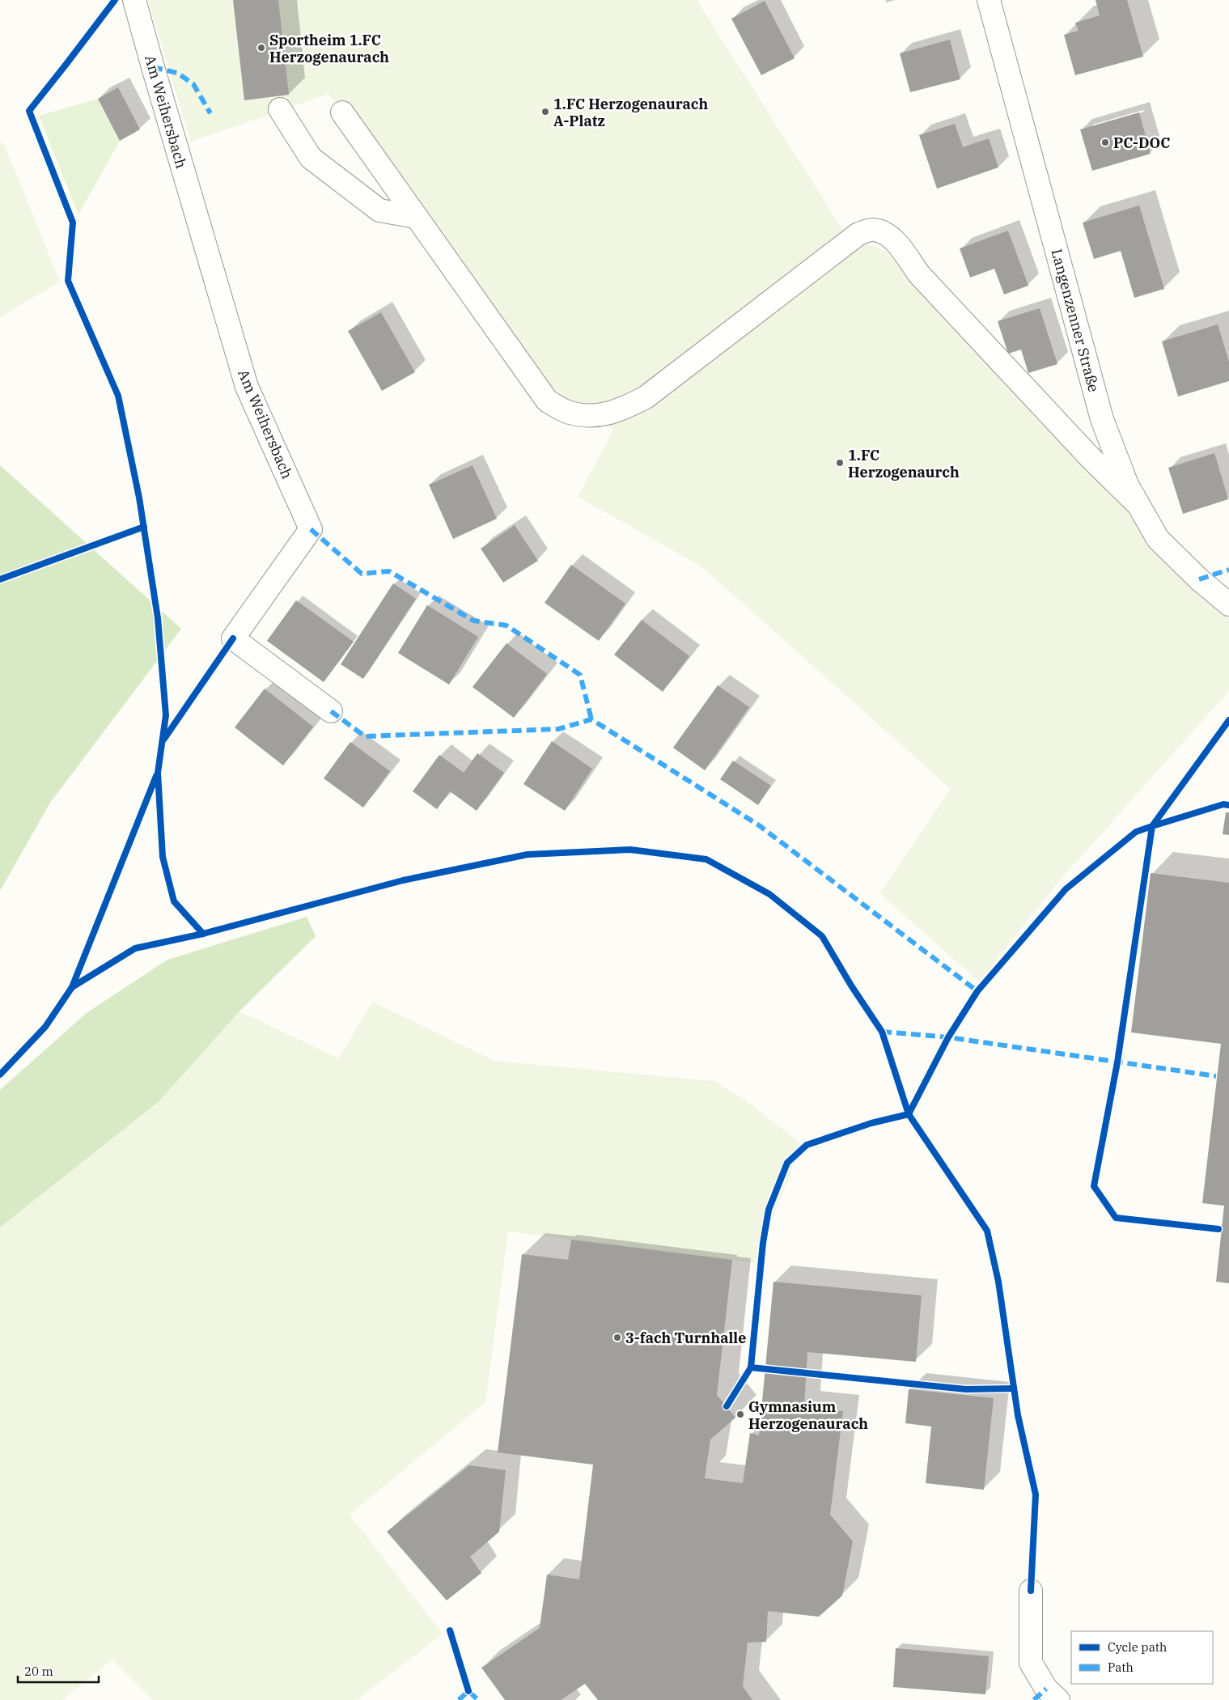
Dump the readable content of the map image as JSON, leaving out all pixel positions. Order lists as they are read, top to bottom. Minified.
{"streets":{"street":["Am Weihersbach","Langenzenner Straße"]},"places":["Sportheim 1.FC Herzogenaurach","1.FC Herzogenaurach A-Platz","PC-DOC","1.FC Herzogenaurch","3-fach Turnhalle","Gymnasium Herzogenaurach"],"legend":["Cycle path","Path"],"scale_bar":"20 m"}
